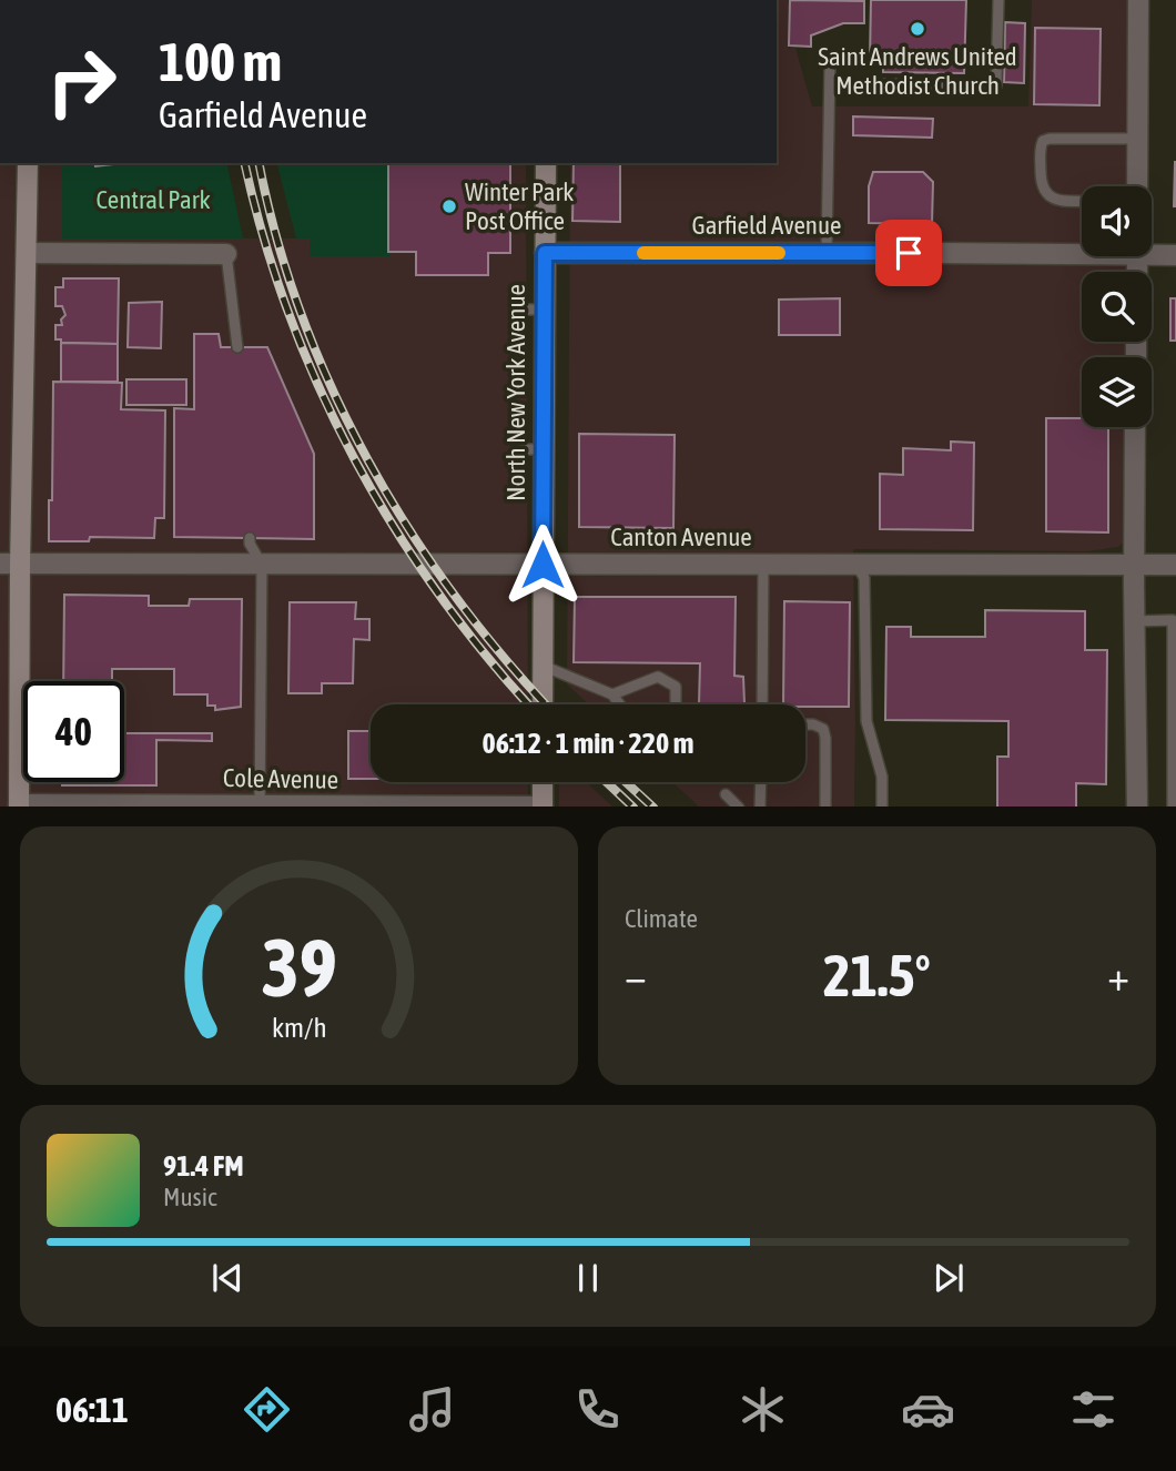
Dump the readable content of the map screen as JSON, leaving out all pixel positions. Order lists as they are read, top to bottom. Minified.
{"streets":{"street":["Garfield Avenue","North New York Avenue","Canton Avenue","Cole Avenue"]},"crossings":[["Garfield Avenue","North New York Avenue"],["North New York Avenue","Canton Avenue"]],"parks":["Central Park"],"places":["Saint Andrews United Methodist Church","Winter Park Post Office"],"page":{"turn":["100 m","Garfield Avenue"],"limit":"40","trip":"06:12 · 1 min · 220 m","tile":"Climate","heat":["−","21.5°","+"],"song":["91.4 FM","Music"],"tabs":"06:11","gauge":["39","km/h"]}}
